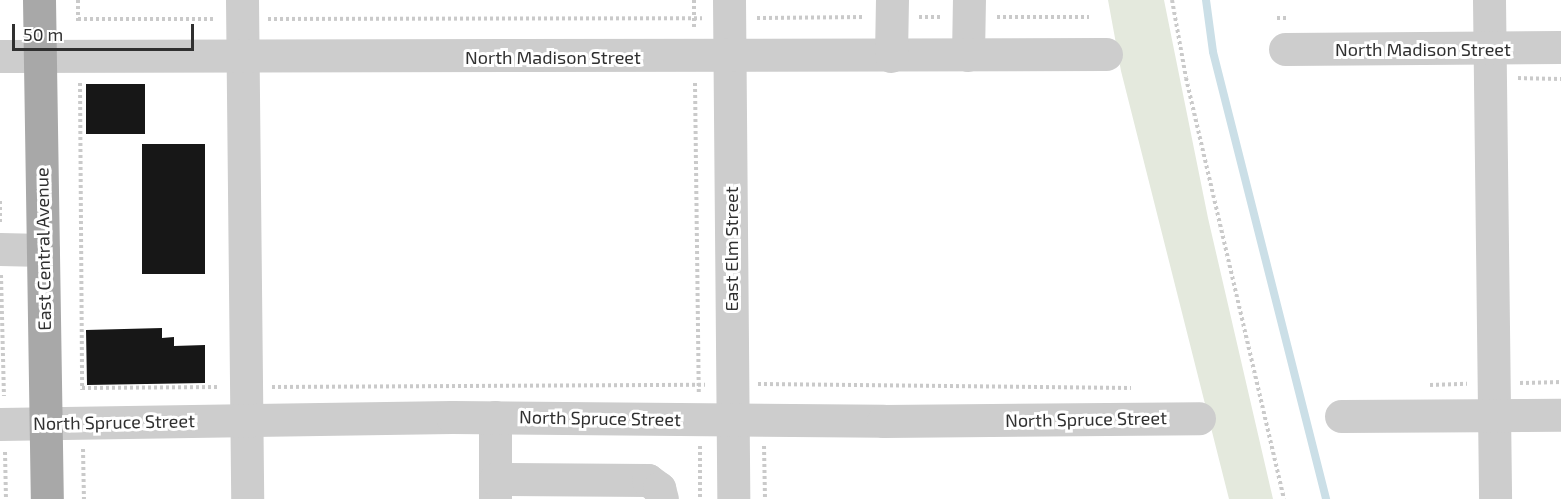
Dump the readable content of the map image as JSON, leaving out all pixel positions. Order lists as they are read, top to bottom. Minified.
{"streets":{"main road":["East Central Avenue"],"street":["North Madison Street","East Elm Street","North Spruce Street"]},"crossings":[["North Madison Street","East Central Avenue"],["North Madison Street","East Elm Street"],["East Central Avenue","North Spruce Street"],["East Elm Street","North Spruce Street"]],"scale_bar":"50 m"}
